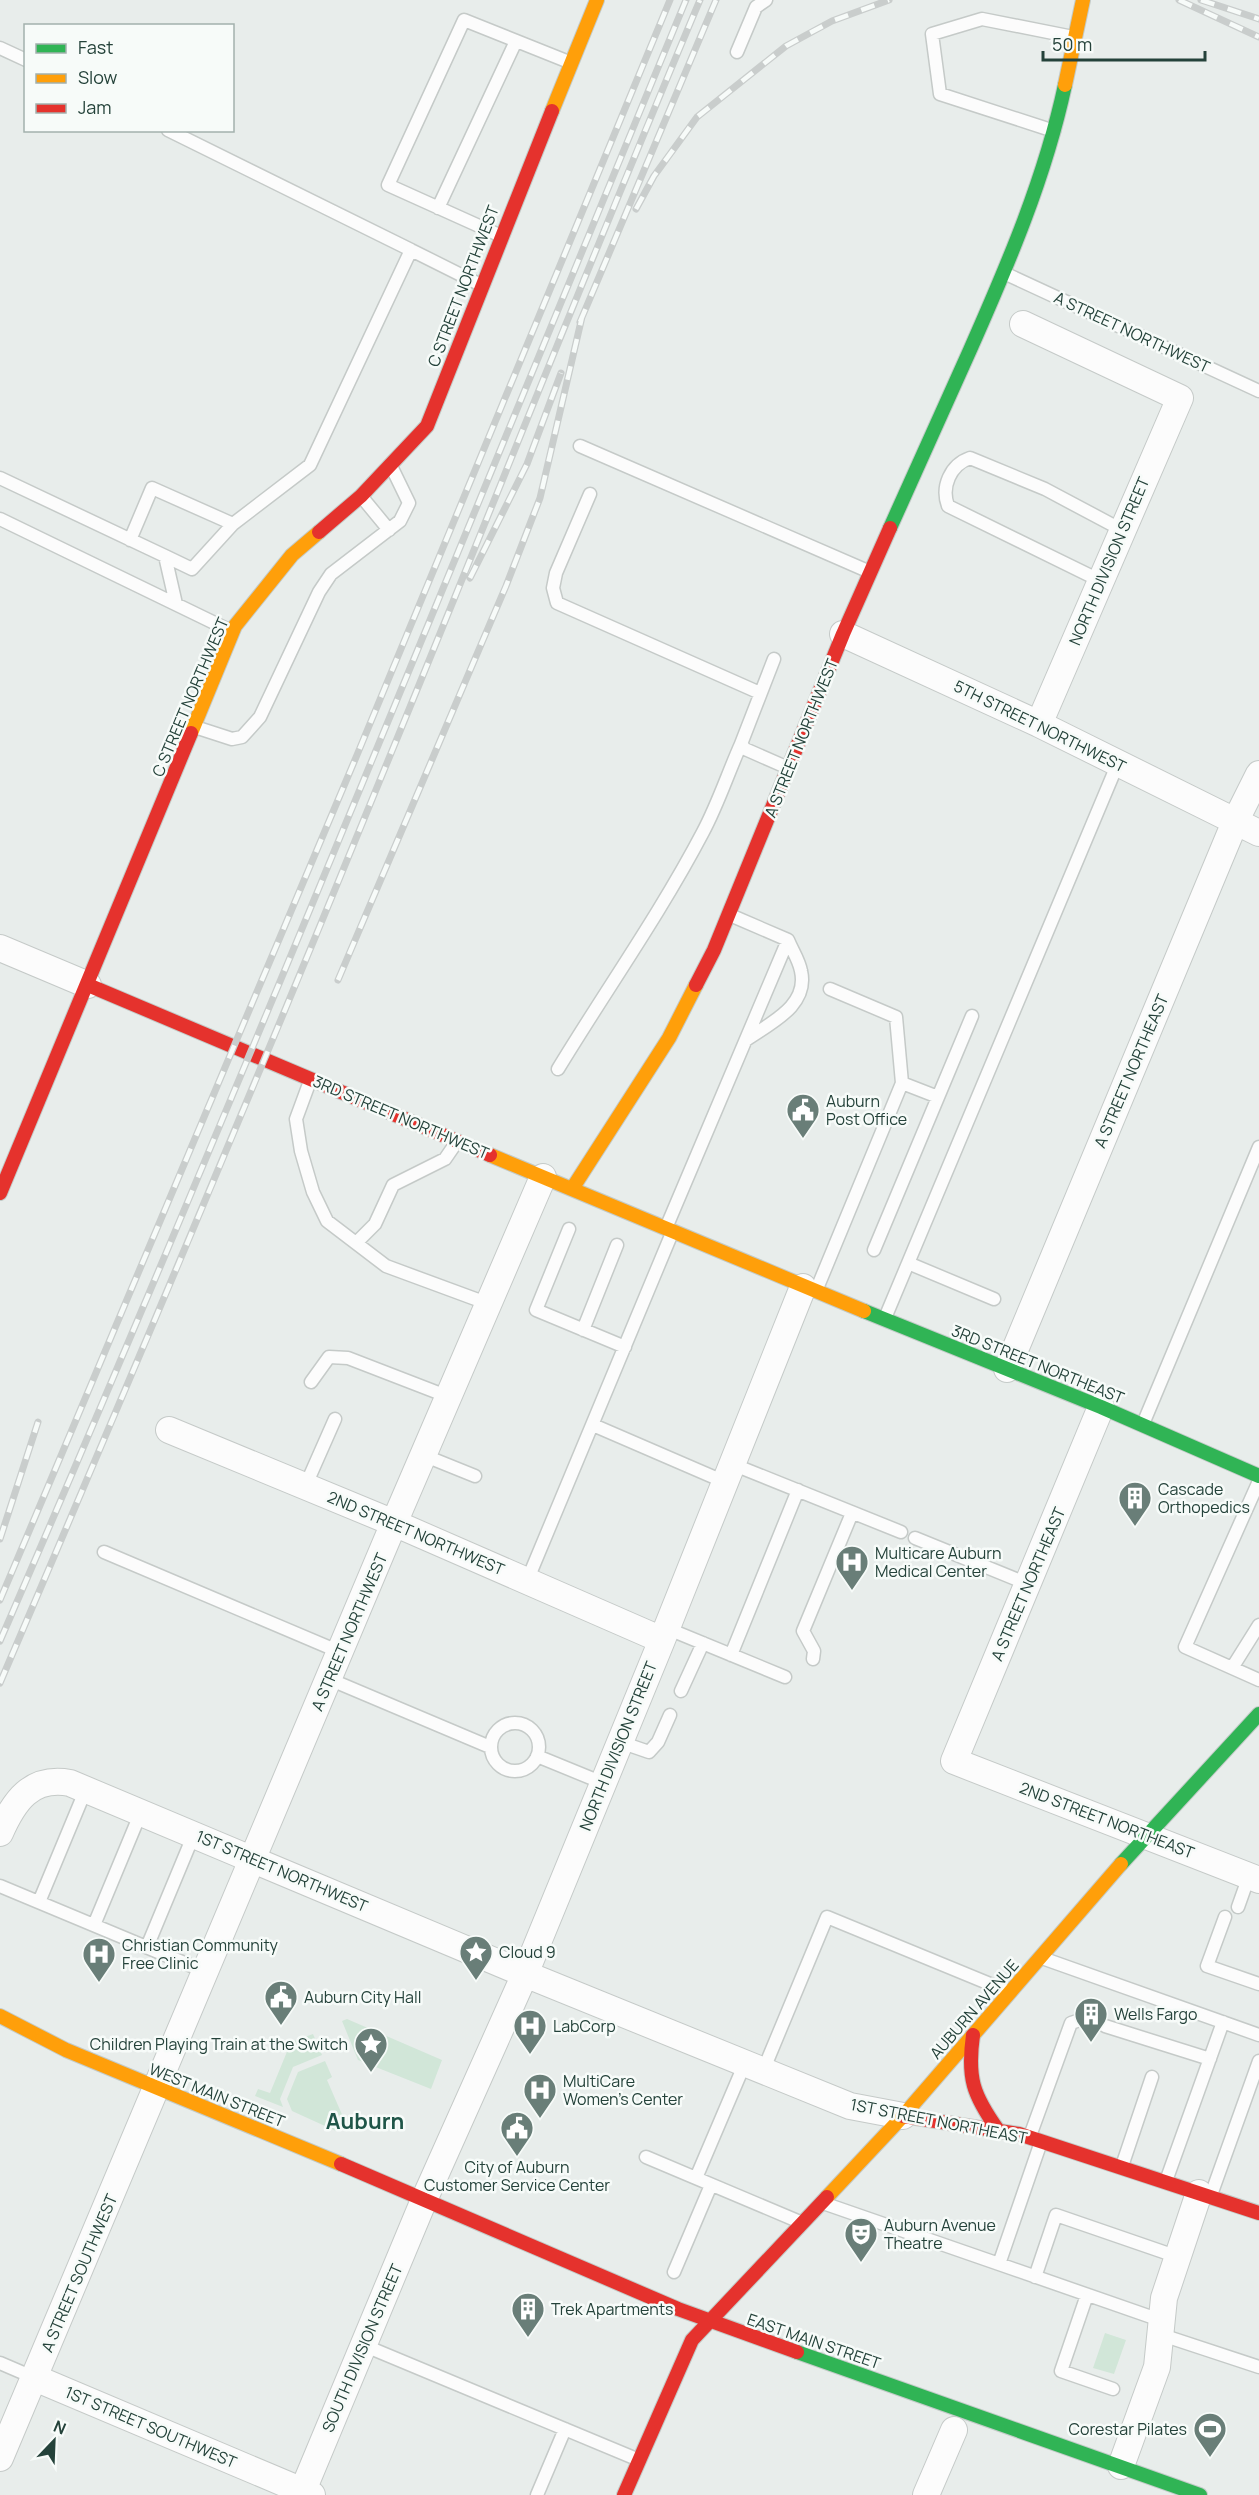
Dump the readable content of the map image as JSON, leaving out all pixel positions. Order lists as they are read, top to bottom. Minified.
{"streets":{"street":["C STREET NORTHWEST","A STREET NORTHWEST","NORTH DIVISION STREET","5TH STREET NORTHWEST","A STREET NORTHEAST","3RD STREET NORTHWEST","3RD STREET NORTHEAST","2ND STREET NORTHWEST","2ND STREET NORTHEAST","1ST STREET NORTHWEST","AUBURN AVENUE","WEST MAIN STREET","1ST STREET NORTHEAST","A STREET SOUTHWEST","EAST MAIN STREET","SOUTH DIVISION STREET","1ST STREET SOUTHWEST"]},"crossings":[["C STREET NORTHWEST","3RD STREET NORTHWEST"],["A STREET NORTHWEST","5TH STREET NORTHWEST"],["A STREET NORTHWEST","3RD STREET NORTHWEST"],["A STREET NORTHWEST","2ND STREET NORTHWEST"],["A STREET NORTHWEST","1ST STREET NORTHWEST"],["A STREET NORTHWEST","WEST MAIN STREET"],["A STREET NORTHWEST","A STREET SOUTHWEST"],["NORTH DIVISION STREET","5TH STREET NORTHWEST"],["NORTH DIVISION STREET","3RD STREET NORTHWEST"],["NORTH DIVISION STREET","3RD STREET NORTHEAST"],["NORTH DIVISION STREET","2ND STREET NORTHWEST"],["NORTH DIVISION STREET","1ST STREET NORTHWEST"],["NORTH DIVISION STREET","WEST MAIN STREET"],["NORTH DIVISION STREET","1ST STREET NORTHEAST"],["NORTH DIVISION STREET","EAST MAIN STREET"],["NORTH DIVISION STREET","SOUTH DIVISION STREET"],["5TH STREET NORTHWEST","A STREET NORTHEAST"],["A STREET NORTHEAST","3RD STREET NORTHEAST"],["A STREET NORTHEAST","2ND STREET NORTHEAST"],["3RD STREET NORTHWEST","3RD STREET NORTHEAST"],["2ND STREET NORTHEAST","AUBURN AVENUE"],["1ST STREET NORTHWEST","1ST STREET NORTHEAST"],["AUBURN AVENUE","1ST STREET NORTHEAST"],["AUBURN AVENUE","EAST MAIN STREET"],["WEST MAIN STREET","A STREET SOUTHWEST"],["WEST MAIN STREET","EAST MAIN STREET"],["WEST MAIN STREET","SOUTH DIVISION STREET"],["A STREET SOUTHWEST","1ST STREET SOUTHWEST"],["EAST MAIN STREET","SOUTH DIVISION STREET"],["SOUTH DIVISION STREET","1ST STREET SOUTHWEST"]],"districts":["Auburn"],"places":{"public building":["Auburn Post Office","Auburn City Hall","City of Auburn Customer Service Center"],"building":["Cascade Orthopedics","Wells Fargo","Trek Apartments"],"hospital":["Multicare Auburn Medical Center","Christian Community Free Clinic","LabCorp","MultiCare Women's Center"],"place":["Cloud 9","Children Playing Train at the Switch"],"theatre":["Auburn Avenue Theatre"],"sports":["Corestar Pilates"]},"legend":["Fast","Slow","Jam"],"scale_bar":"50 m","north":"top right"}
